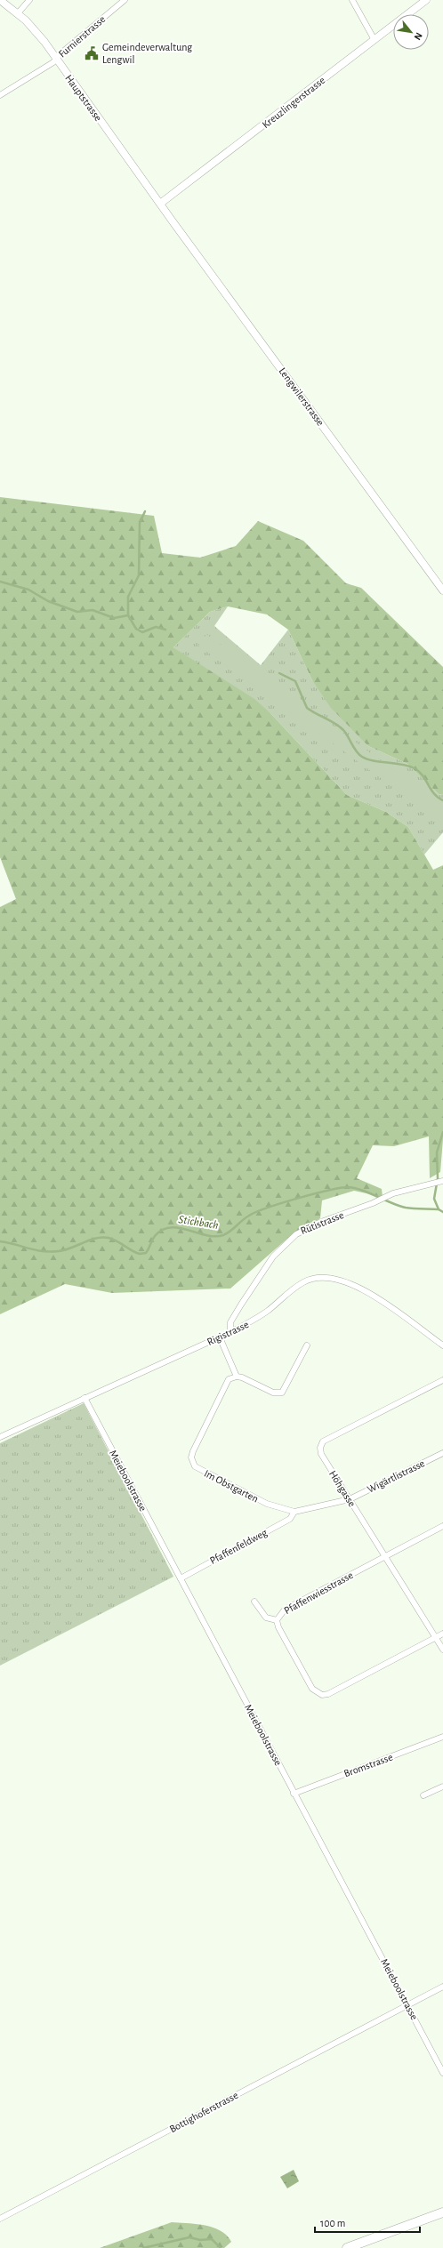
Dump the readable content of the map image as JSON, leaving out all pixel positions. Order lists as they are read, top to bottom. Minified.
{"streets":{"street":["Furnierstrasse","Hauptstrasse","Kreuzlingerstrasse","Lengwilerstrasse","Rütistrasse","Rigistrasse","Wigärtlistrasse","Meieboolstrasse","Im Obstgarten","Höhgasse","Pfaffenfeldweg","Pfaffenwiesstrasse","Bromstrasse","Bottighoferstrasse"]},"crossings":[["Furnierstrasse","Hauptstrasse"],["Hauptstrasse","Kreuzlingerstrasse"],["Hauptstrasse","Lengwilerstrasse"],["Kreuzlingerstrasse","Lengwilerstrasse"],["Rütistrasse","Rigistrasse"],["Rigistrasse","Meieboolstrasse"],["Wigärtlistrasse","Im Obstgarten"],["Wigärtlistrasse","Höhgasse"],["Meieboolstrasse","Pfaffenfeldweg"],["Meieboolstrasse","Bromstrasse"],["Meieboolstrasse","Bottighoferstrasse"],["Im Obstgarten","Höhgasse"],["Im Obstgarten","Pfaffenfeldweg"],["Höhgasse","Pfaffenwiesstrasse"]],"water":["Stichbach"],"places":{"public building":["Gemeindeverwaltung Lengwil"]},"scale_bar":"100 m","north":"bottom right"}
